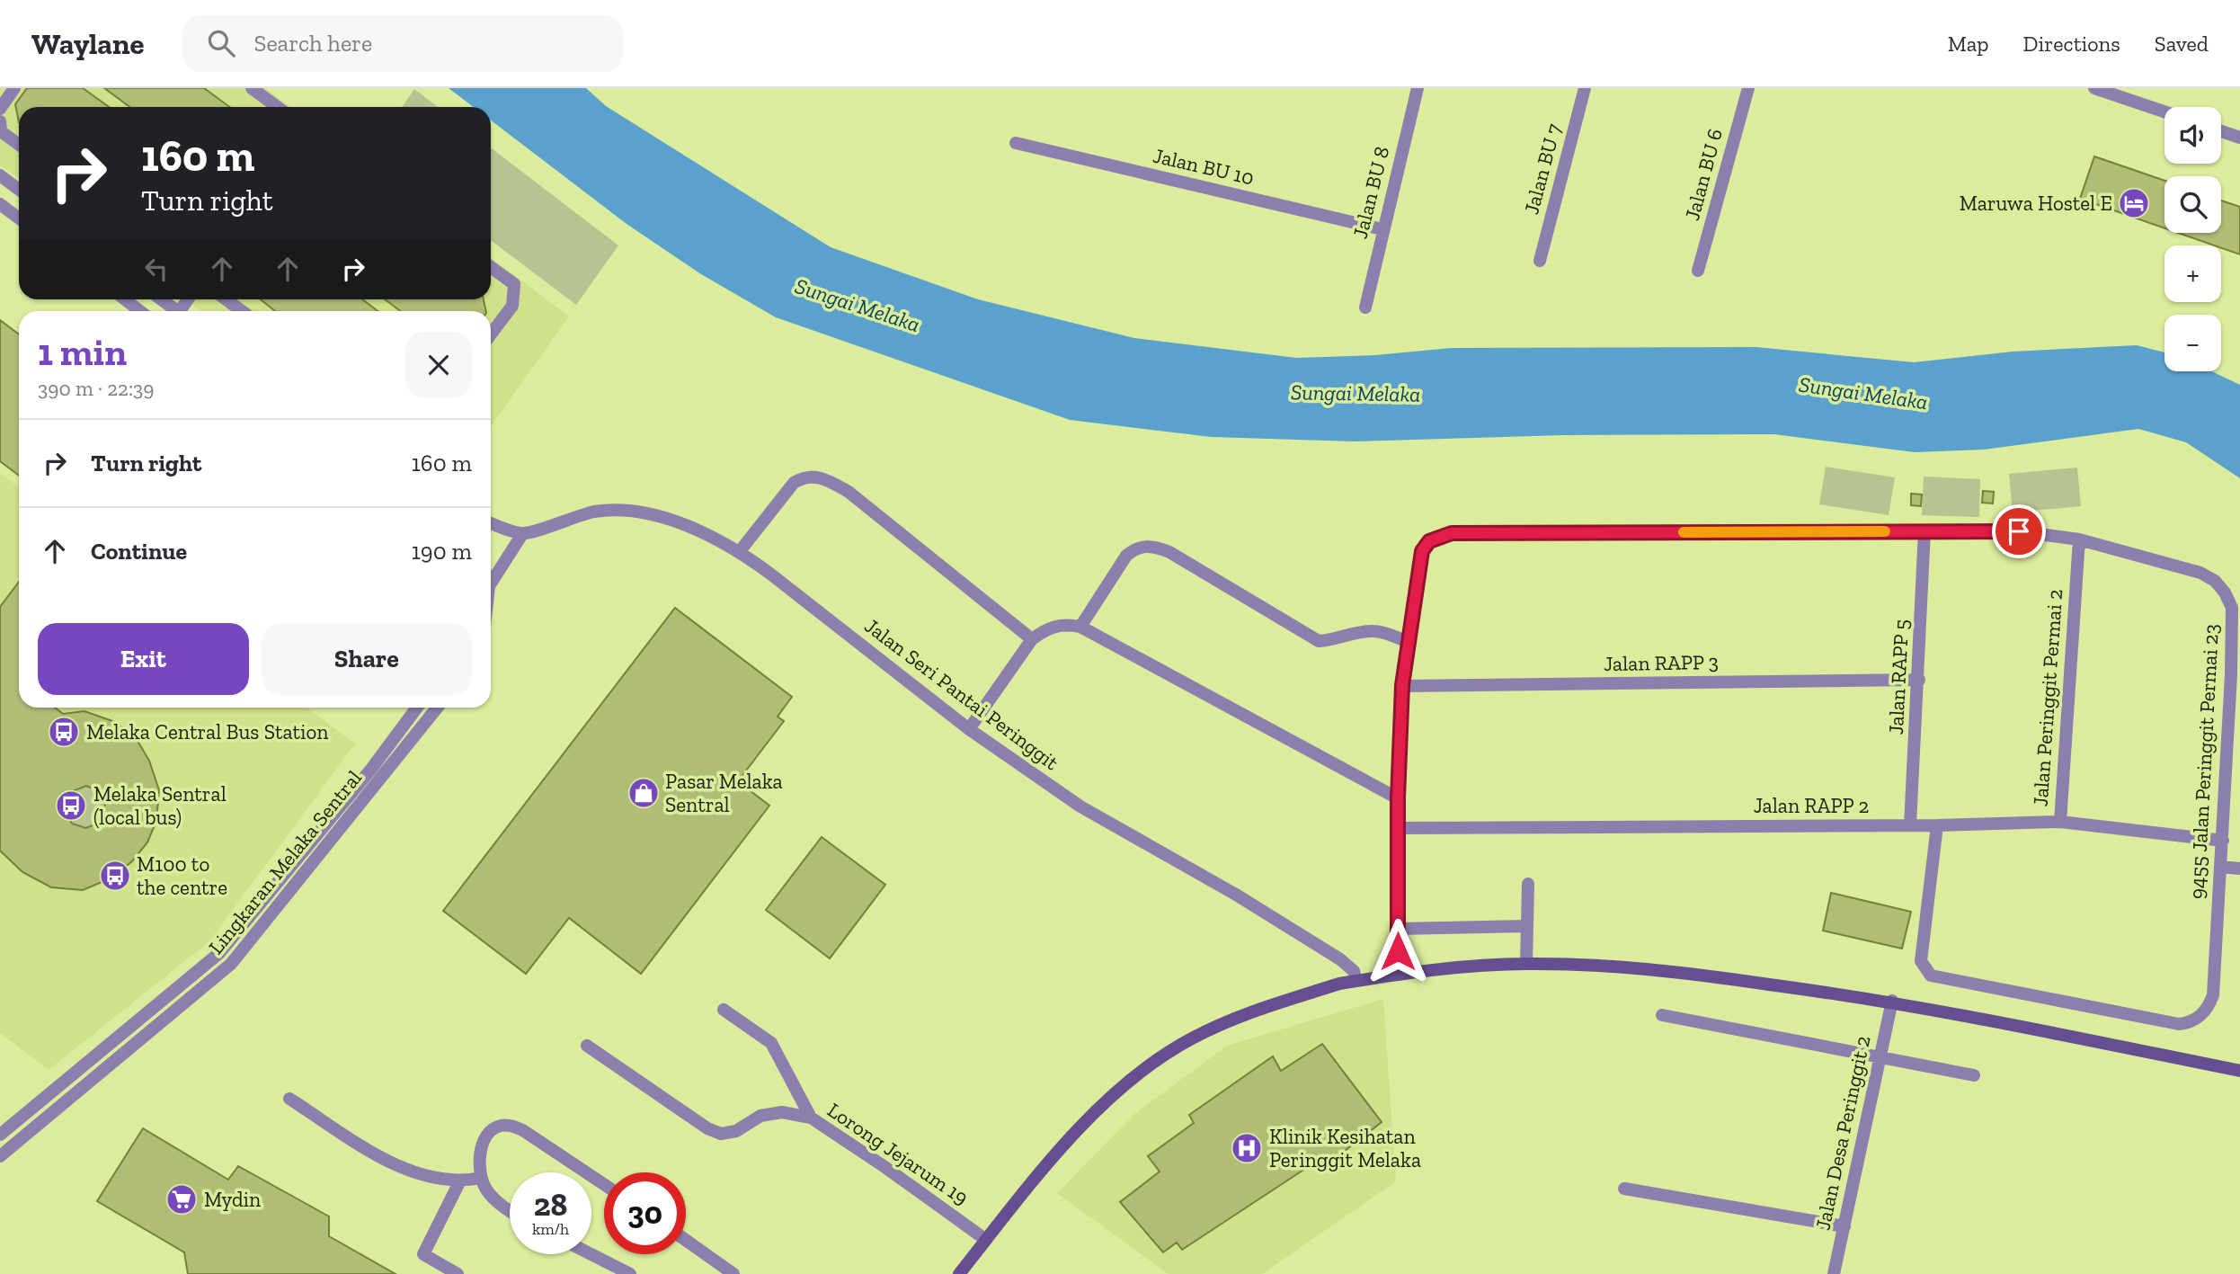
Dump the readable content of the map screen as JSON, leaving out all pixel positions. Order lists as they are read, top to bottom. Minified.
{"streets":{"street":["Jalan BU 10","Jalan BU 7","Jalan BU 6","Jalan BU 8","Jalan RAPP 3","Jalan RAPP 5","Jalan Seri Pantai Peringgit","Jalan Peringgit Permai 2","9455 Jalan Peringgit Permai 23","Jalan RAPP 2","Lingkaran Melaka Sentral","Jalan Desa Peringgit 2","Lorong Jejarum 19"]},"crossings":[["Jalan BU 10","Jalan BU 8"],["Jalan RAPP 3","Jalan RAPP 5"],["Jalan RAPP 3","9455 Jalan Peringgit Permai 23"],["Jalan RAPP 5","9455 Jalan Peringgit Permai 23"],["Jalan RAPP 5","Jalan RAPP 2"],["Jalan Peringgit Permai 2","9455 Jalan Peringgit Permai 23"],["Jalan Peringgit Permai 2","Jalan RAPP 2"],["9455 Jalan Peringgit Permai 23","Jalan RAPP 2"]],"water":["Sungai Melaka"],"places":{"hotel":["Maruwa Hostel E"],"bus stop":["Melaka Central Bus Station","Melaka Sentral (local bus)","M100 to the centre"],"shop":["Pasar Melaka Sentral"],"hospital":["Klinik Kesihatan Peringgit Melaka"],"supermarket":["Mydin"]},"page":{"header":"Waylane","search":"Search here","nav":["Map","Directions","Saved"],"map_buttons":["+","−"],"turn":["160 m","Turn right"],"heading":["1 min","390 m · 22:39"],"list":[{"name":"Turn right","value":"160 m"},{"name":"Continue","value":"190 m"}],"buttons":["Exit","Share"],"speed":"28 km/h","limit":"30"}}
